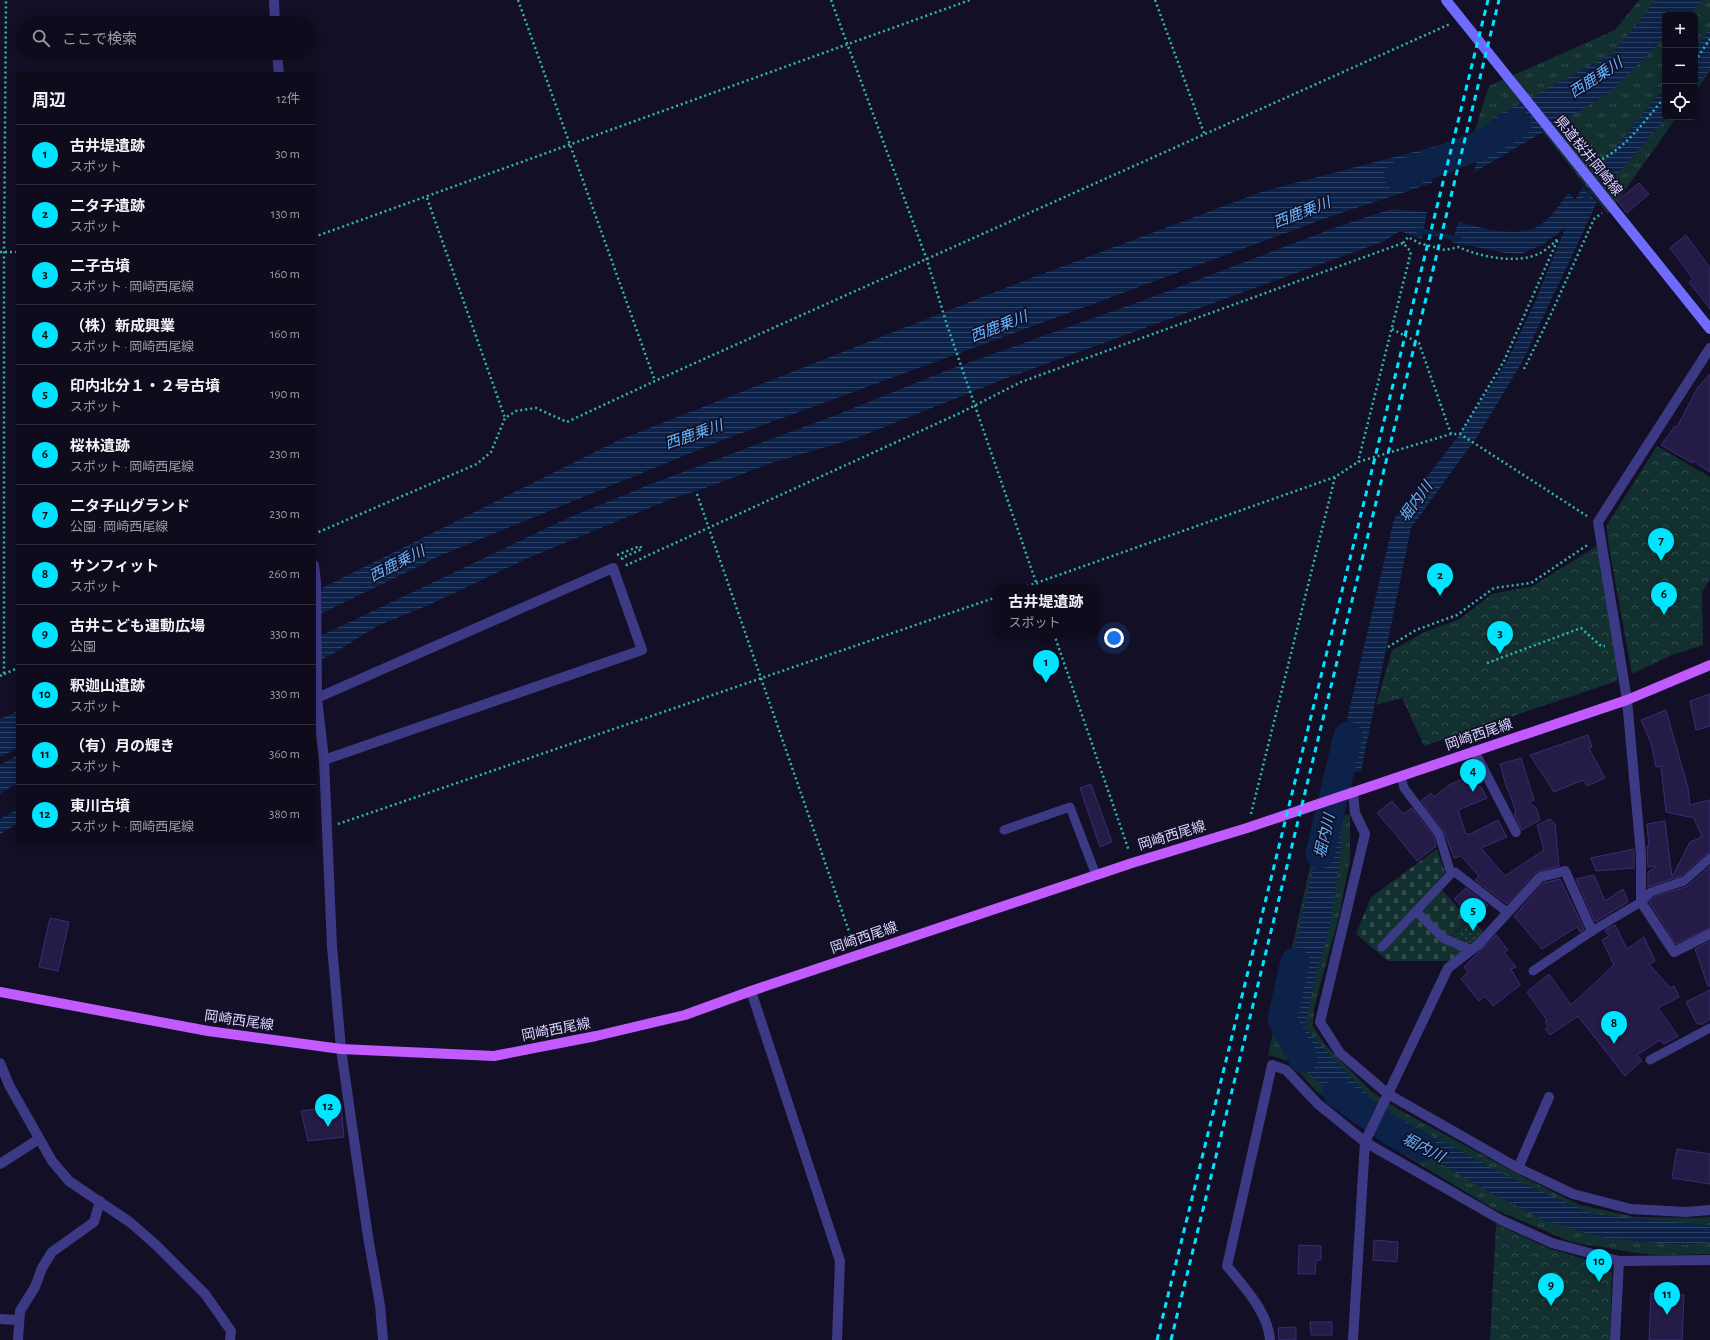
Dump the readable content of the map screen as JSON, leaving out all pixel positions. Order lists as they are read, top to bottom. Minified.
{"streets":{"main road":["県道桜井岡崎線","岡崎西尾線"]},"water":["西鹿乗川","堀内川"],"page":{"map_buttons":["+","−"],"search":"ここで検索","heading":["周辺","12件"],"list":[{"mark":"1","name":"古井堤遺跡","note":"スポット","value":"30 m"},{"mark":"2","name":"二タ子遺跡","note":"スポット","value":"130 m"},{"mark":"3","name":"二子古墳","note":"スポット · 岡崎西尾線","value":"160 m"},{"mark":"4","name":"（株）新成興業","note":"スポット · 岡崎西尾線","value":"160 m"},{"mark":"5","name":"印内北分１・２号古墳","note":"スポット","value":"190 m"},{"mark":"6","name":"桜林遺跡","note":"スポット · 岡崎西尾線","value":"230 m"},{"mark":"7","name":"二タ子山グランド","note":"公園 · 岡崎西尾線","value":"230 m"},{"mark":"8","name":"サンフィット","note":"スポット","value":"260 m"},{"mark":"9","name":"古井こども運動広場","note":"公園","value":"330 m"},{"mark":"10","name":"釈迦山遺跡","note":"スポット","value":"330 m"},{"mark":"11","name":"（有）月の輝き","note":"スポット","value":"360 m"},{"mark":"12","name":"東川古墳","note":"スポット · 岡崎西尾線","value":"380 m"}],"pins":["7","2","6","3","1","4","5","8","12","10","9","11"],"popup":["古井堤遺跡","スポット"]}}
